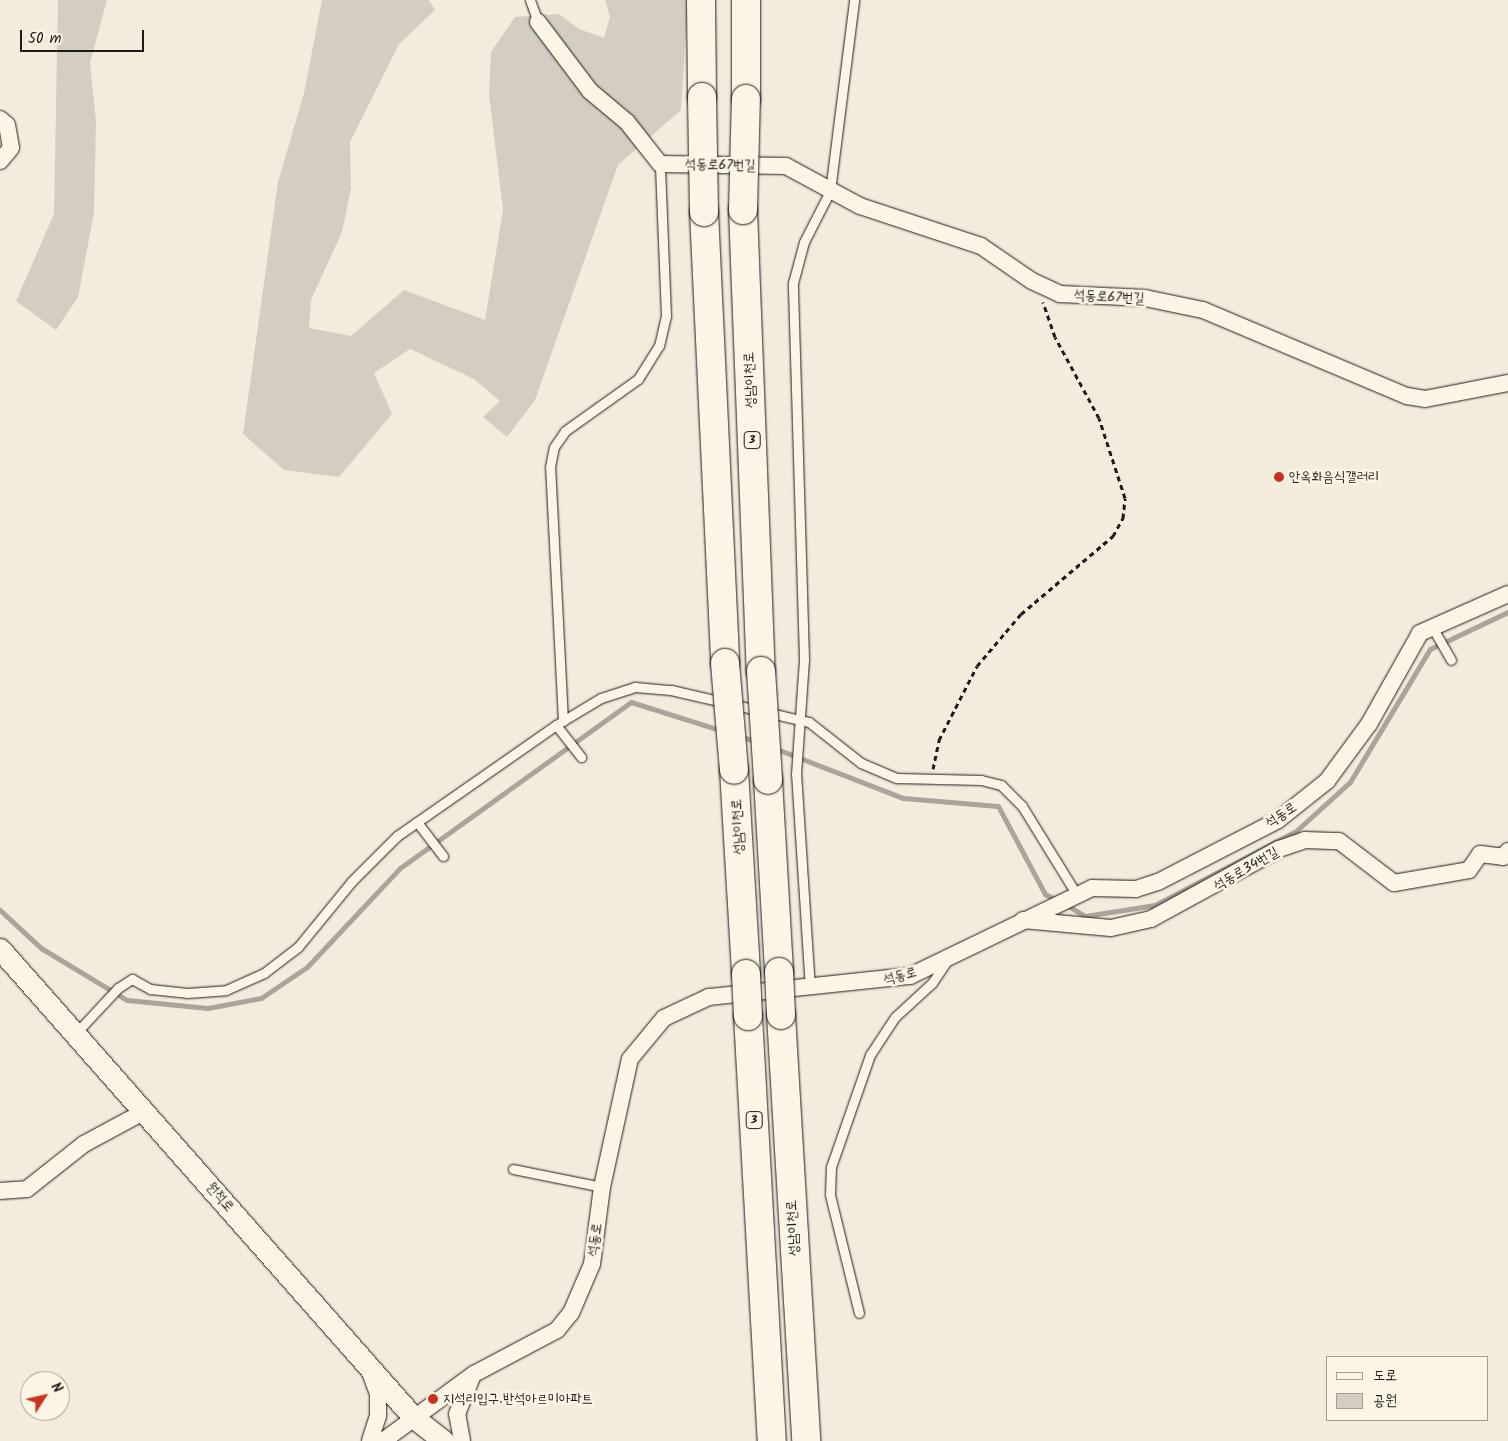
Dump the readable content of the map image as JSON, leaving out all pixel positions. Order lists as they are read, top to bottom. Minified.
{"streets":{"highway":["성남이천로","3"],"street":["석동로67번길","석동로","석동로34번길","원적로"]},"crossings":[["석동로","석동로34번길"],["석동로","원적로"]],"places":["안옥화음식갤러리","지석리입구.반석아르미아파트"],"legend":["도로","공원"],"scale_bar":"50 m","north":"top right"}
